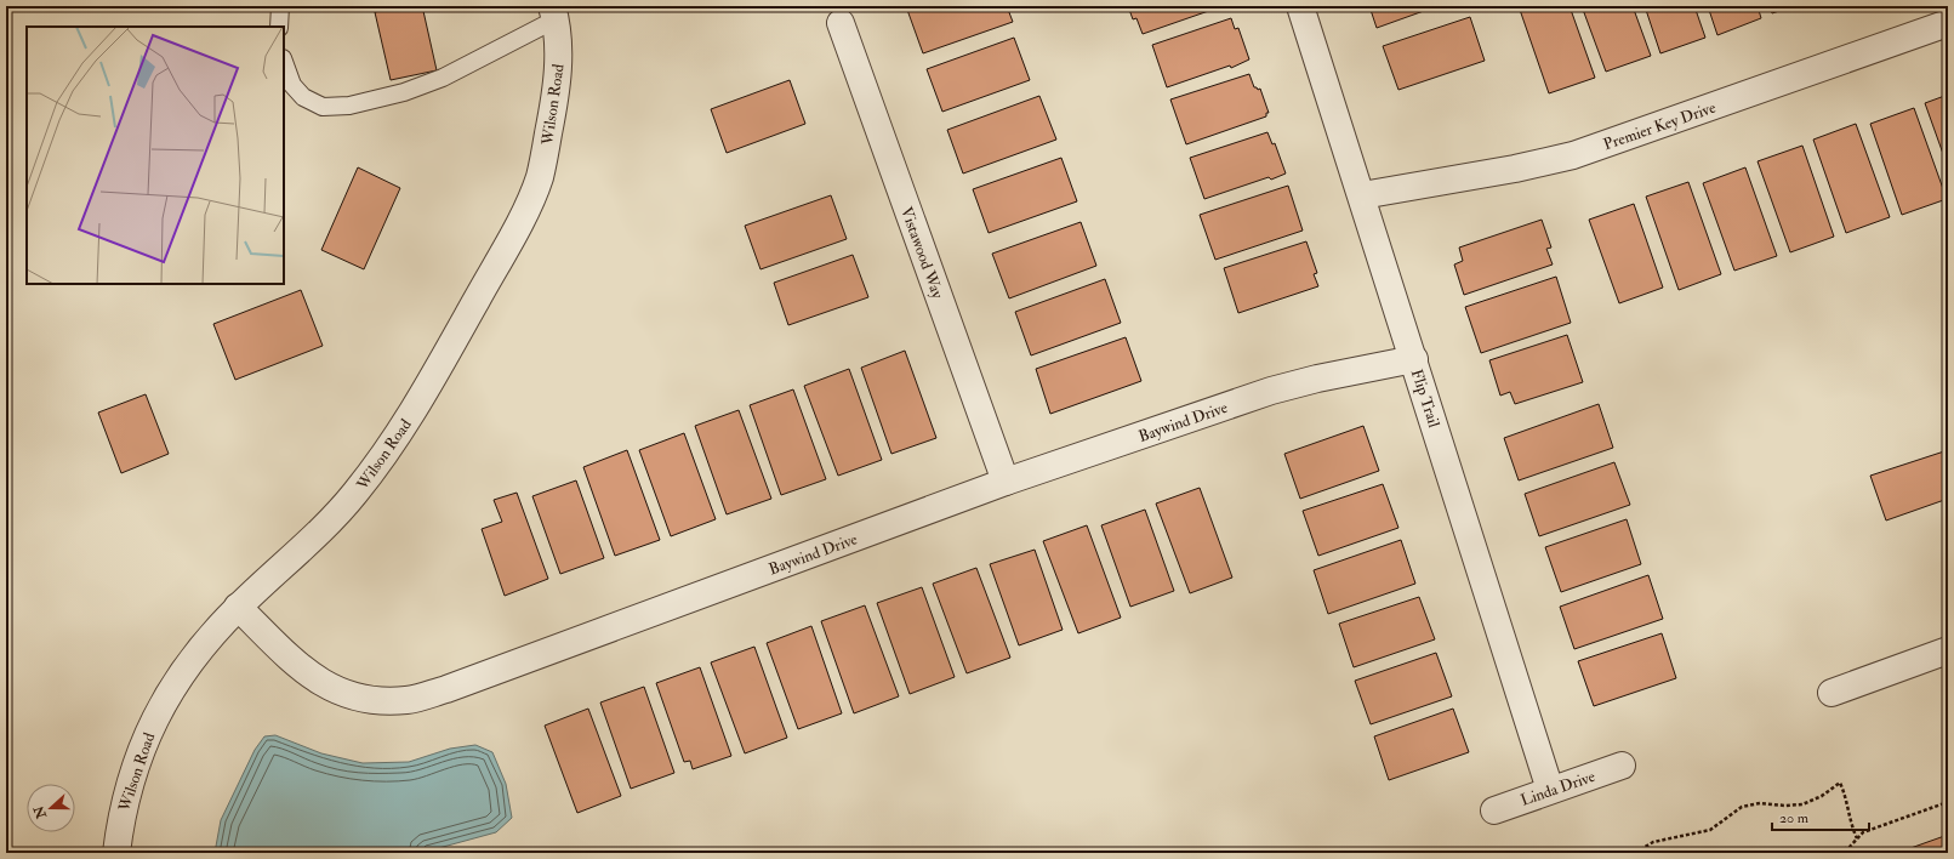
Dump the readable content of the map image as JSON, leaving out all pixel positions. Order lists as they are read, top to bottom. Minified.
{"streets":{"street":["Wilson Road","Premier Key Drive","Vistawood Way","Flip Trail","Baywind Drive","Linda Drive"]},"crossings":[["Wilson Road","Baywind Drive"],["Premier Key Drive","Flip Trail"],["Vistawood Way","Baywind Drive"],["Flip Trail","Baywind Drive"],["Flip Trail","Linda Drive"]],"scale_bar":"20 m","north":"left"}
